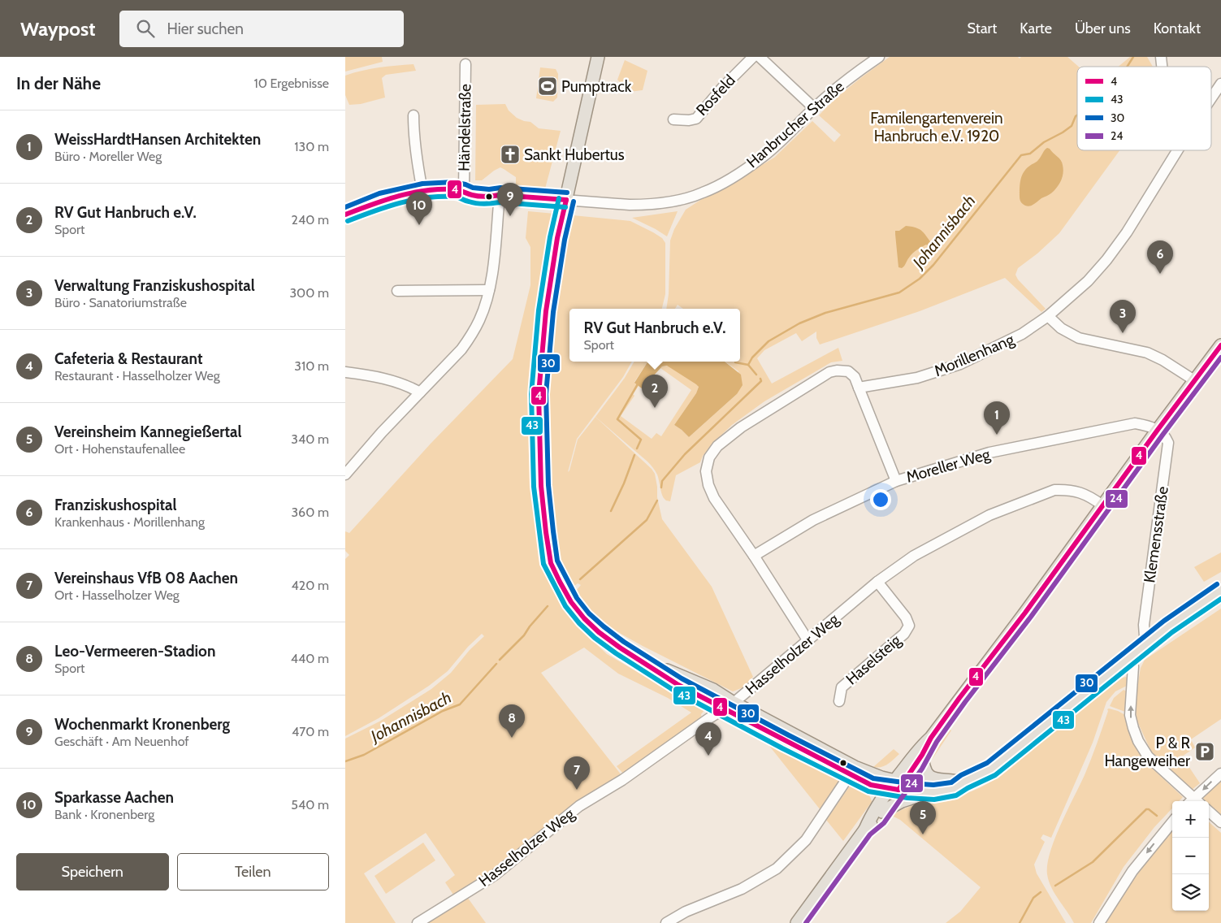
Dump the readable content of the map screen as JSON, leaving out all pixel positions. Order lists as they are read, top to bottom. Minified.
{"streets":{"street":["Rosfeld","Hanbrucher Straße","Händelstraße","Morillenhang","Moreller Weg","Klemensstraße","Hasselholzer Weg","Haselsteig"]},"crossings":[["Hanbrucher Straße","Händelstraße"],["Moreller Weg","Klemensstraße"],["Hasselholzer Weg","Haselsteig"]],"water":["Johannisbach"],"parks":["Familengartenverein Hanbruch e.V. 1920"],"places":{"sports":["Pumptrack"],"church":["Sankt Hubertus"],"parking":["P & R Hangeweiher"]},"lines":["transit line 30","transit line 4","transit line 43","transit line 24"],"legend":["4","43","30","24"],"page":{"header":"Waypost","search":"Hier suchen","nav":["Start","Karte","Über uns","Kontakt"],"heading":["In der Nähe","10 Ergebnisse"],"list":[{"mark":"1","name":"WeissHardtHansen Architekten","note":"Büro · Moreller Weg","value":"130 m"},{"mark":"2","name":"RV Gut Hanbruch e.V.","note":"Sport","value":"240 m"},{"mark":"3","name":"Verwaltung Franziskushospital","note":"Büro · Sanatoriumstraße","value":"300 m"},{"mark":"4","name":"Cafeteria & Restaurant","note":"Restaurant · Hasselholzer Weg","value":"310 m"},{"mark":"5","name":"Vereinsheim Kannegießertal","note":"Ort · Hohenstaufenallee","value":"340 m"},{"mark":"6","name":"Franziskushospital","note":"Krankenhaus · Morillenhang","value":"360 m"},{"mark":"7","name":"Vereinshaus VfB 08 Aachen","note":"Ort · Hasselholzer Weg","value":"420 m"},{"mark":"8","name":"Leo-Vermeeren-Stadion","note":"Sport","value":"440 m"},{"mark":"9","name":"Wochenmarkt Kronenberg","note":"Geschäft · Am Neuenhof","value":"470 m"},{"mark":"10","name":"Sparkasse Aachen","note":"Bank · Kronenberg","value":"540 m"}],"pins":["9","10","6","3","2","1","8","4","7","5"],"popup":["RV Gut Hanbruch e.V.","Sport"],"map_buttons":["+","−"],"buttons":["Speichern","Teilen"]}}
